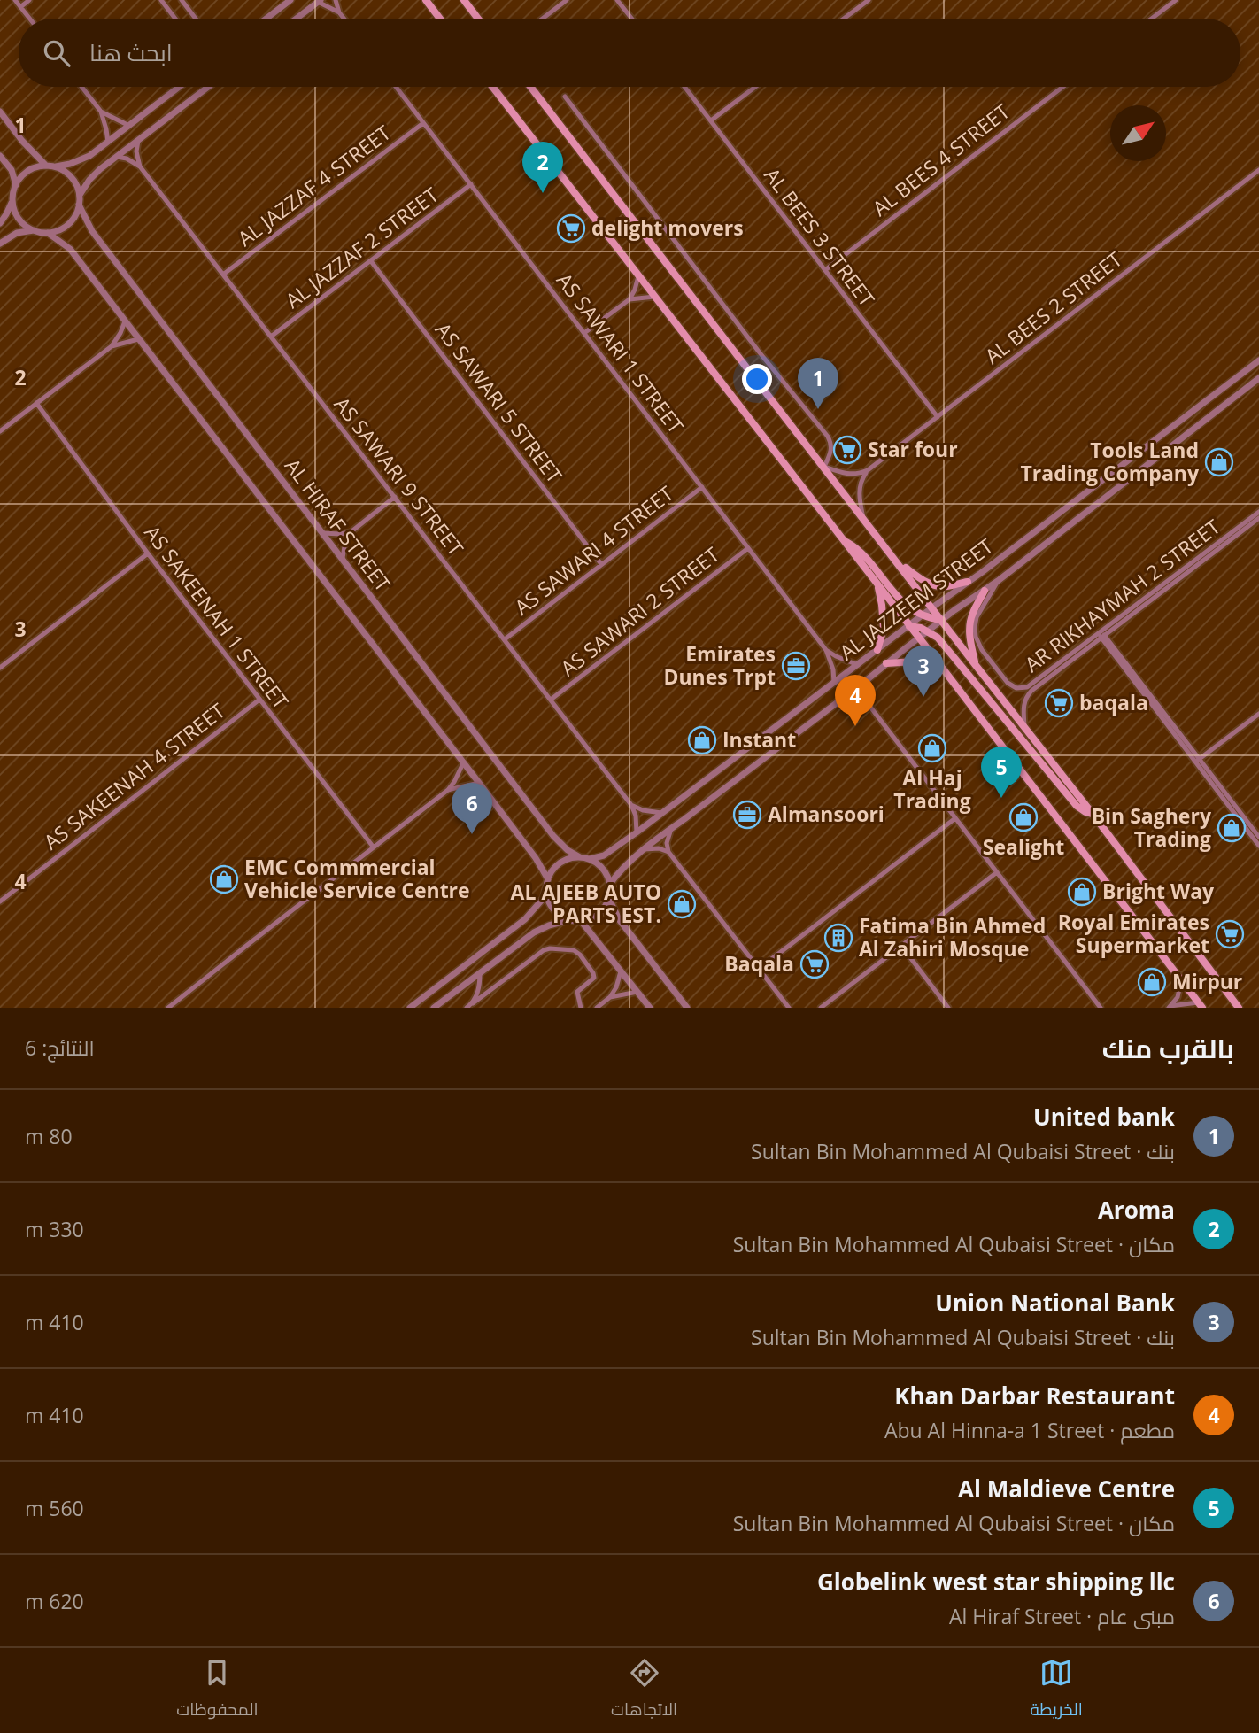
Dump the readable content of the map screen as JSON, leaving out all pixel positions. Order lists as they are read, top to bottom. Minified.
{"streets":{"street":["AL BEES 4 STREET","AL JAZZAF 4 STREET","AL BEES 3 STREET","AL JAZZAF 2 STREET","AL BEES 2 STREET","AS SAWARI 1 STREET","AS SAWARI 5 STREET","AS SAWARI 9 STREET","AL HIRAF STREET","AS SAWARI 4 STREET","AR RIKHAYMAH 2 STREET","AL JAZZEEM STREET","AS SAWARI 2 STREET","AS SAKEENAH 1 STREET","AS SAKEENAH 4 STREET"]},"crossings":[["AL BEES 4 STREET","AL BEES 3 STREET"],["AL JAZZAF 4 STREET","AS SAWARI 1 STREET"],["AL JAZZAF 4 STREET","AS SAWARI 9 STREET"],["AL BEES 3 STREET","AL BEES 2 STREET"],["AL JAZZAF 2 STREET","AS SAWARI 1 STREET"],["AL JAZZAF 2 STREET","AS SAWARI 5 STREET"],["AL JAZZAF 2 STREET","AS SAWARI 9 STREET"],["AS SAWARI 1 STREET","AS SAWARI 4 STREET"],["AS SAWARI 1 STREET","AL JAZZEEM STREET"],["AS SAWARI 1 STREET","AS SAWARI 2 STREET"],["AS SAWARI 5 STREET","AS SAWARI 4 STREET"],["AS SAWARI 9 STREET","AS SAWARI 4 STREET"],["AS SAWARI 9 STREET","AL JAZZEEM STREET"],["AS SAWARI 9 STREET","AS SAWARI 2 STREET"],["AL HIRAF STREET","AL JAZZEEM STREET"],["AR RIKHAYMAH 2 STREET","AL JAZZEEM STREET"],["AS SAKEENAH 1 STREET","AS SAKEENAH 4 STREET"]],"places":{"supermarket":["delight movers","Star four","baqala","Royal Emirates Supermarket","Baqala"],"shop":["Tools Land Trading Company","Instant","Al Haj Trading","Sealight","Bin Saghery Trading","EMC Commmercial Vehicle Service Centre","Bright Way","AL AJEEB AUTO PARTS EST.","Mirpur"],"office":["Emirates Dunes Trpt","Almansoori"],"building":["Fatima Bin Ahmed Al Zahiri Mosque"]},"north":"top right","page":{"search":"ابحث هنا","pins":["2","1","3","4","5","6"],"heading":["بالقرب منك","النتائج: 6"],"list":[{"mark":"1","name":"United bank","note":"بنك · Sultan Bin Mohammed Al Qubaisi Street","value":"80 m"},{"mark":"2","name":"Aroma","note":"مكان · Sultan Bin Mohammed Al Qubaisi Street","value":"330 m"},{"mark":"3","name":"Union National Bank","note":"بنك · Sultan Bin Mohammed Al Qubaisi Street","value":"410 m"},{"mark":"4","name":"Khan Darbar Restaurant","note":"مطعم · Abu Al Hinna-a 1 Street","value":"410 m"},{"mark":"5","name":"Al Maldieve Centre","note":"مكان · Sultan Bin Mohammed Al Qubaisi Street","value":"560 m"},{"mark":"6","name":"Globelink west star shipping llc","note":"مبنى عام · Al Hiraf Street","value":"620 m"}],"nav":["الخريطة","الاتجاهات","المحفوظات"]},"grid":{"rows":["1","2","3","4"]}}
